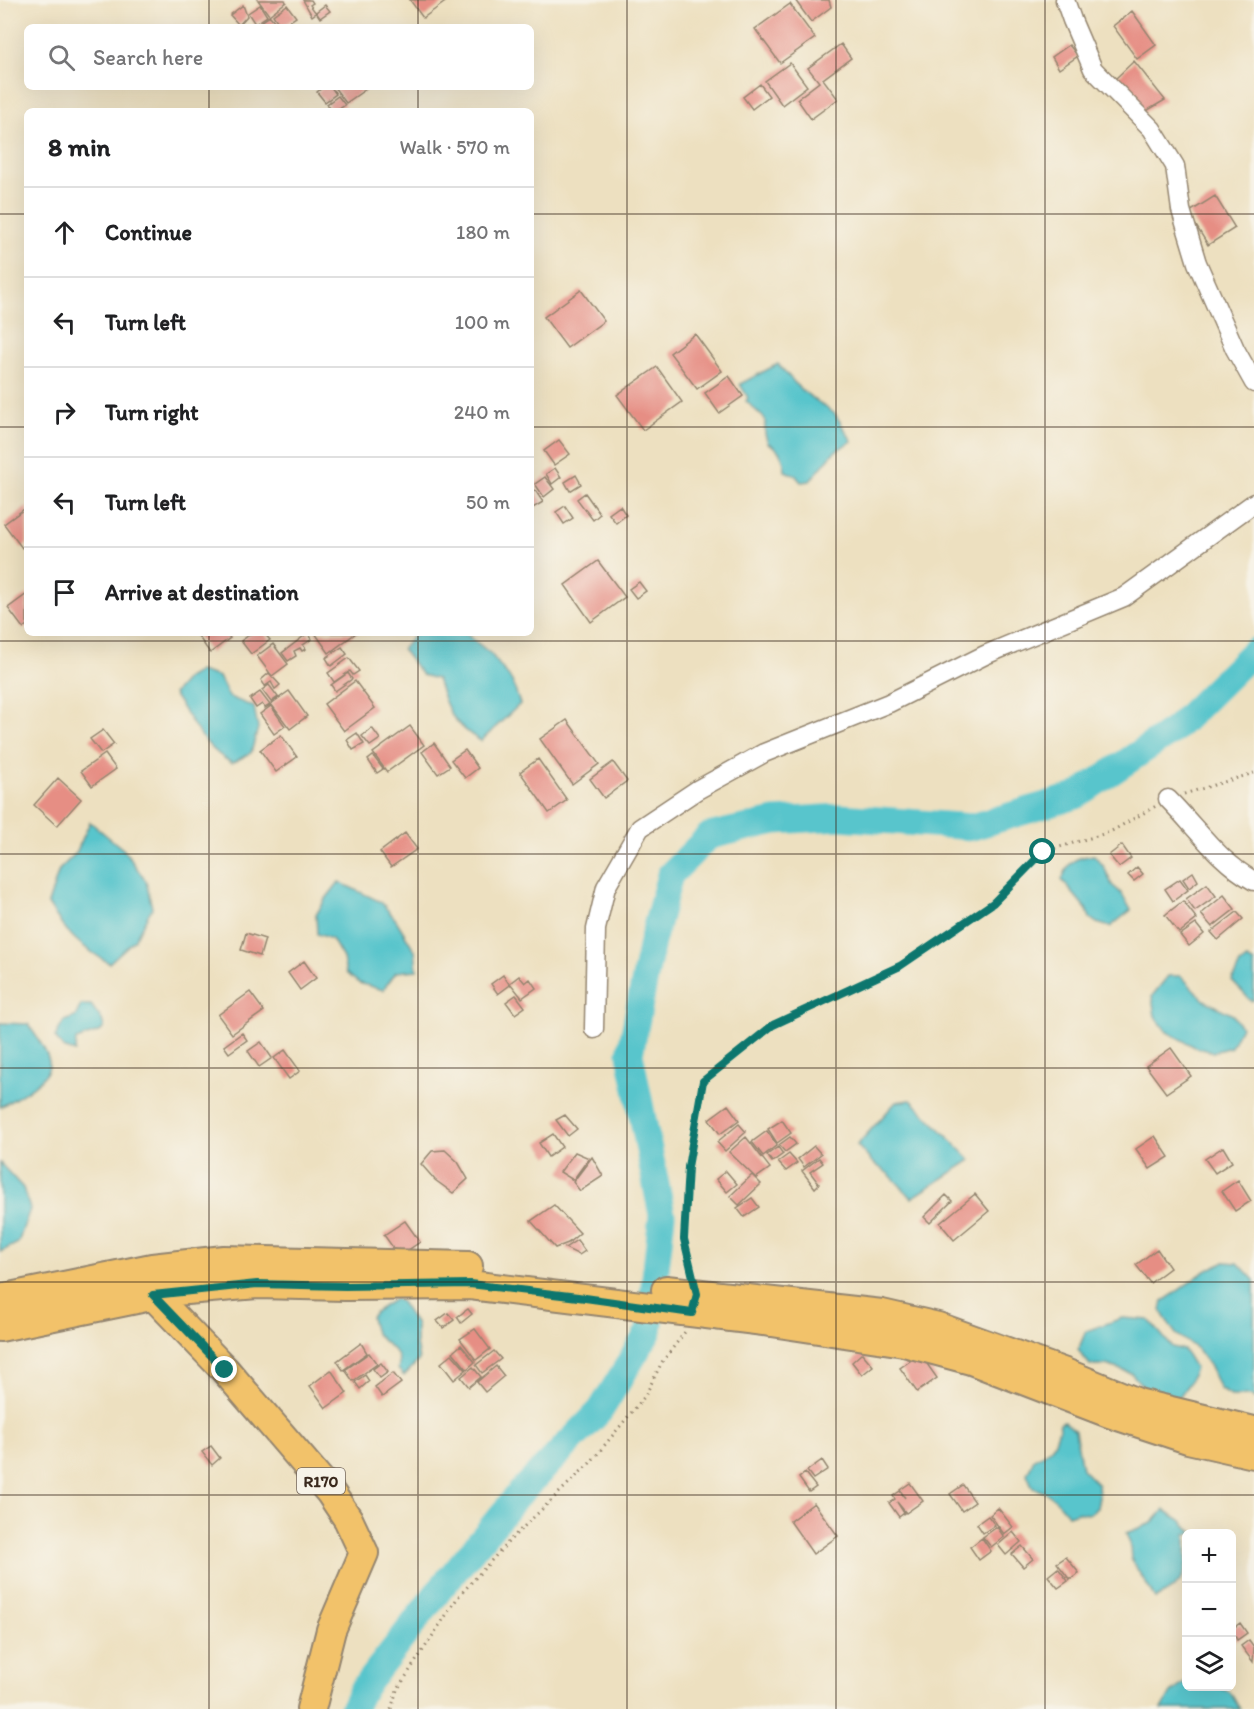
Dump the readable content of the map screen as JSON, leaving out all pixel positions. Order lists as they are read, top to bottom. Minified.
{"streets":{"main road":["R170"]},"page":{"search":"Search here","heading":["8 min","Walk · 570 m"],"list":[["Continue","180 m"],["Turn left","100 m"],["Turn right","240 m"],["Turn left","50 m"],"Arrive at destination"],"map_buttons":["+","−"]}}
